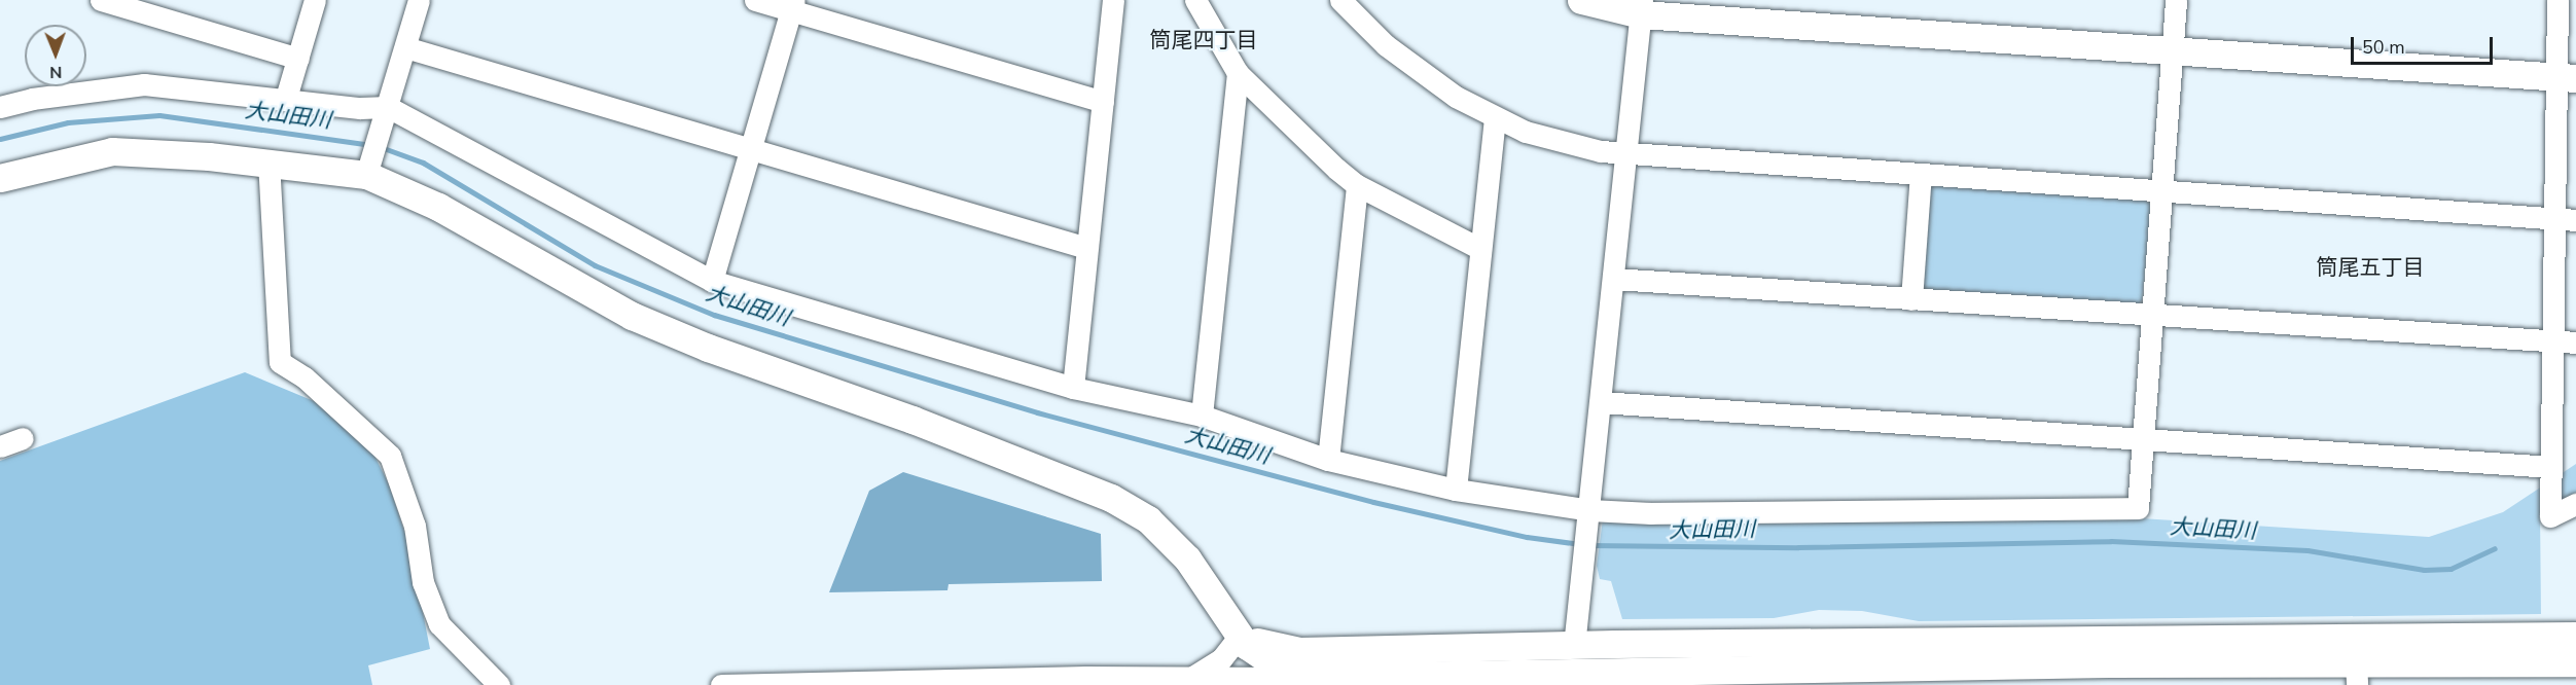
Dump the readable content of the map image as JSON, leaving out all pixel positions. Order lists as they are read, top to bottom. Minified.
{"districts":["筒尾四丁目","筒尾五丁目"],"water":["大山田川"],"scale_bar":"50 m","north":"bottom"}
